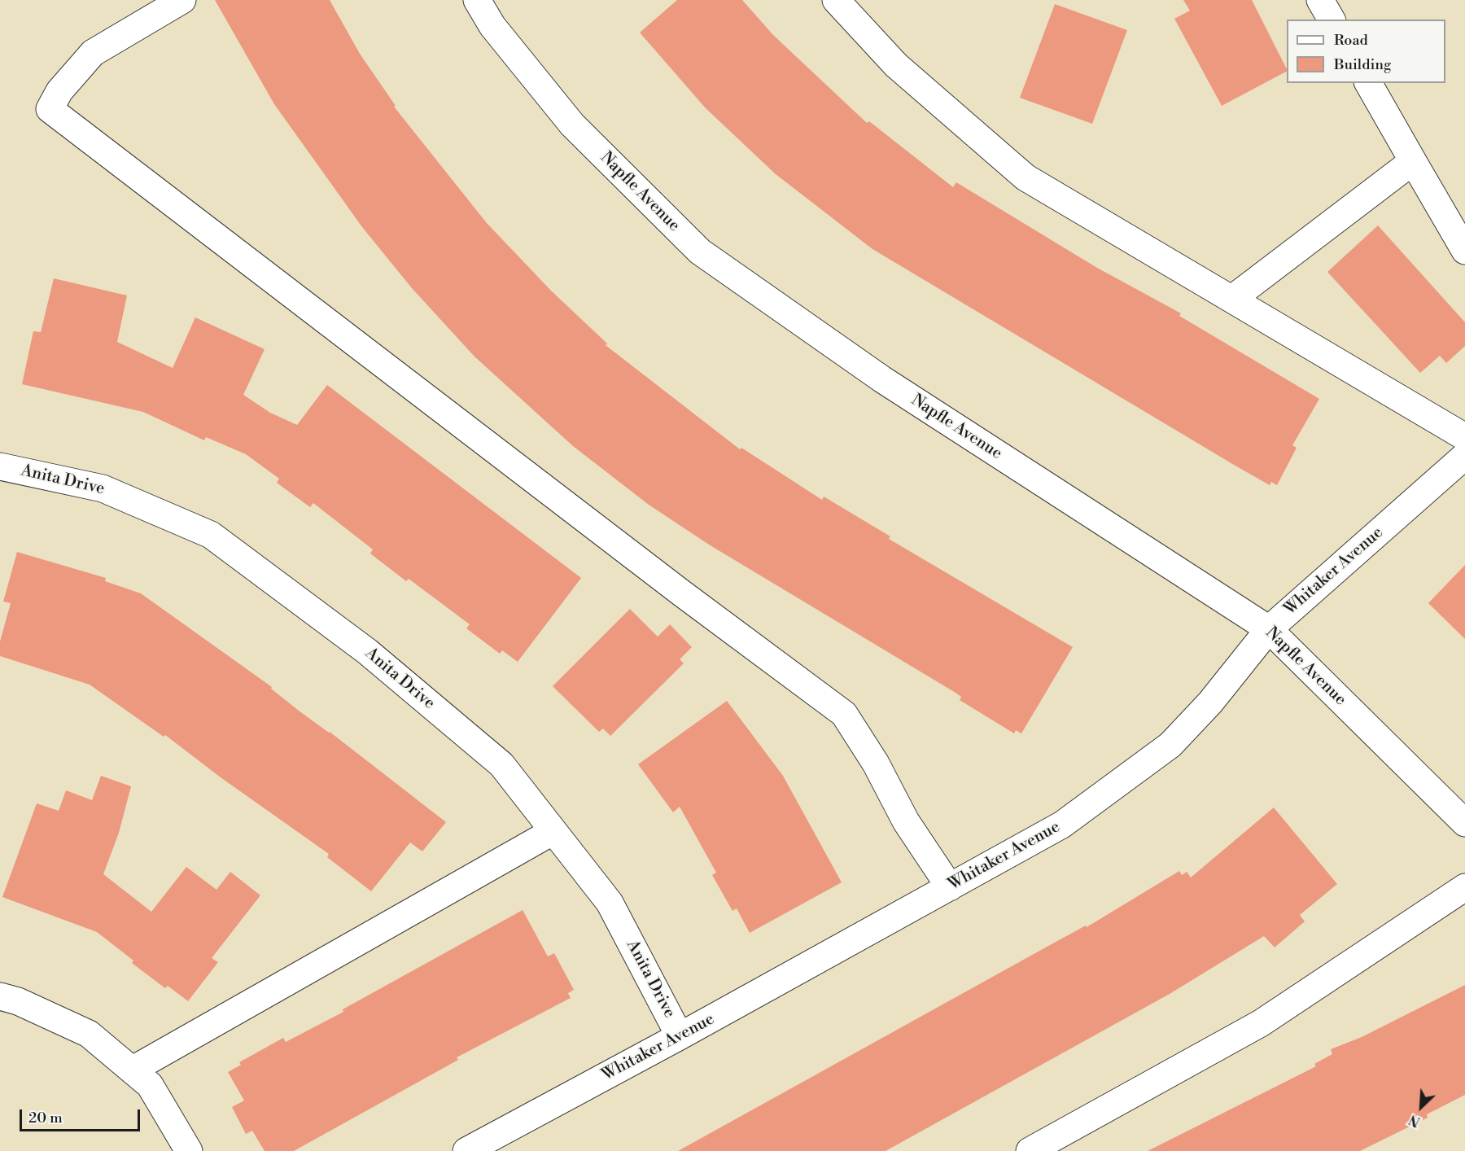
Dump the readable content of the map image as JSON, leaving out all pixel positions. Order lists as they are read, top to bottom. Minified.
{"streets":{"street":["Napfle Avenue","Anita Drive","Whitaker Avenue"]},"crossings":[["Napfle Avenue","Whitaker Avenue"],["Anita Drive","Whitaker Avenue"]],"legend":["Road","Building"],"scale_bar":"20 m","north":"bottom left"}
